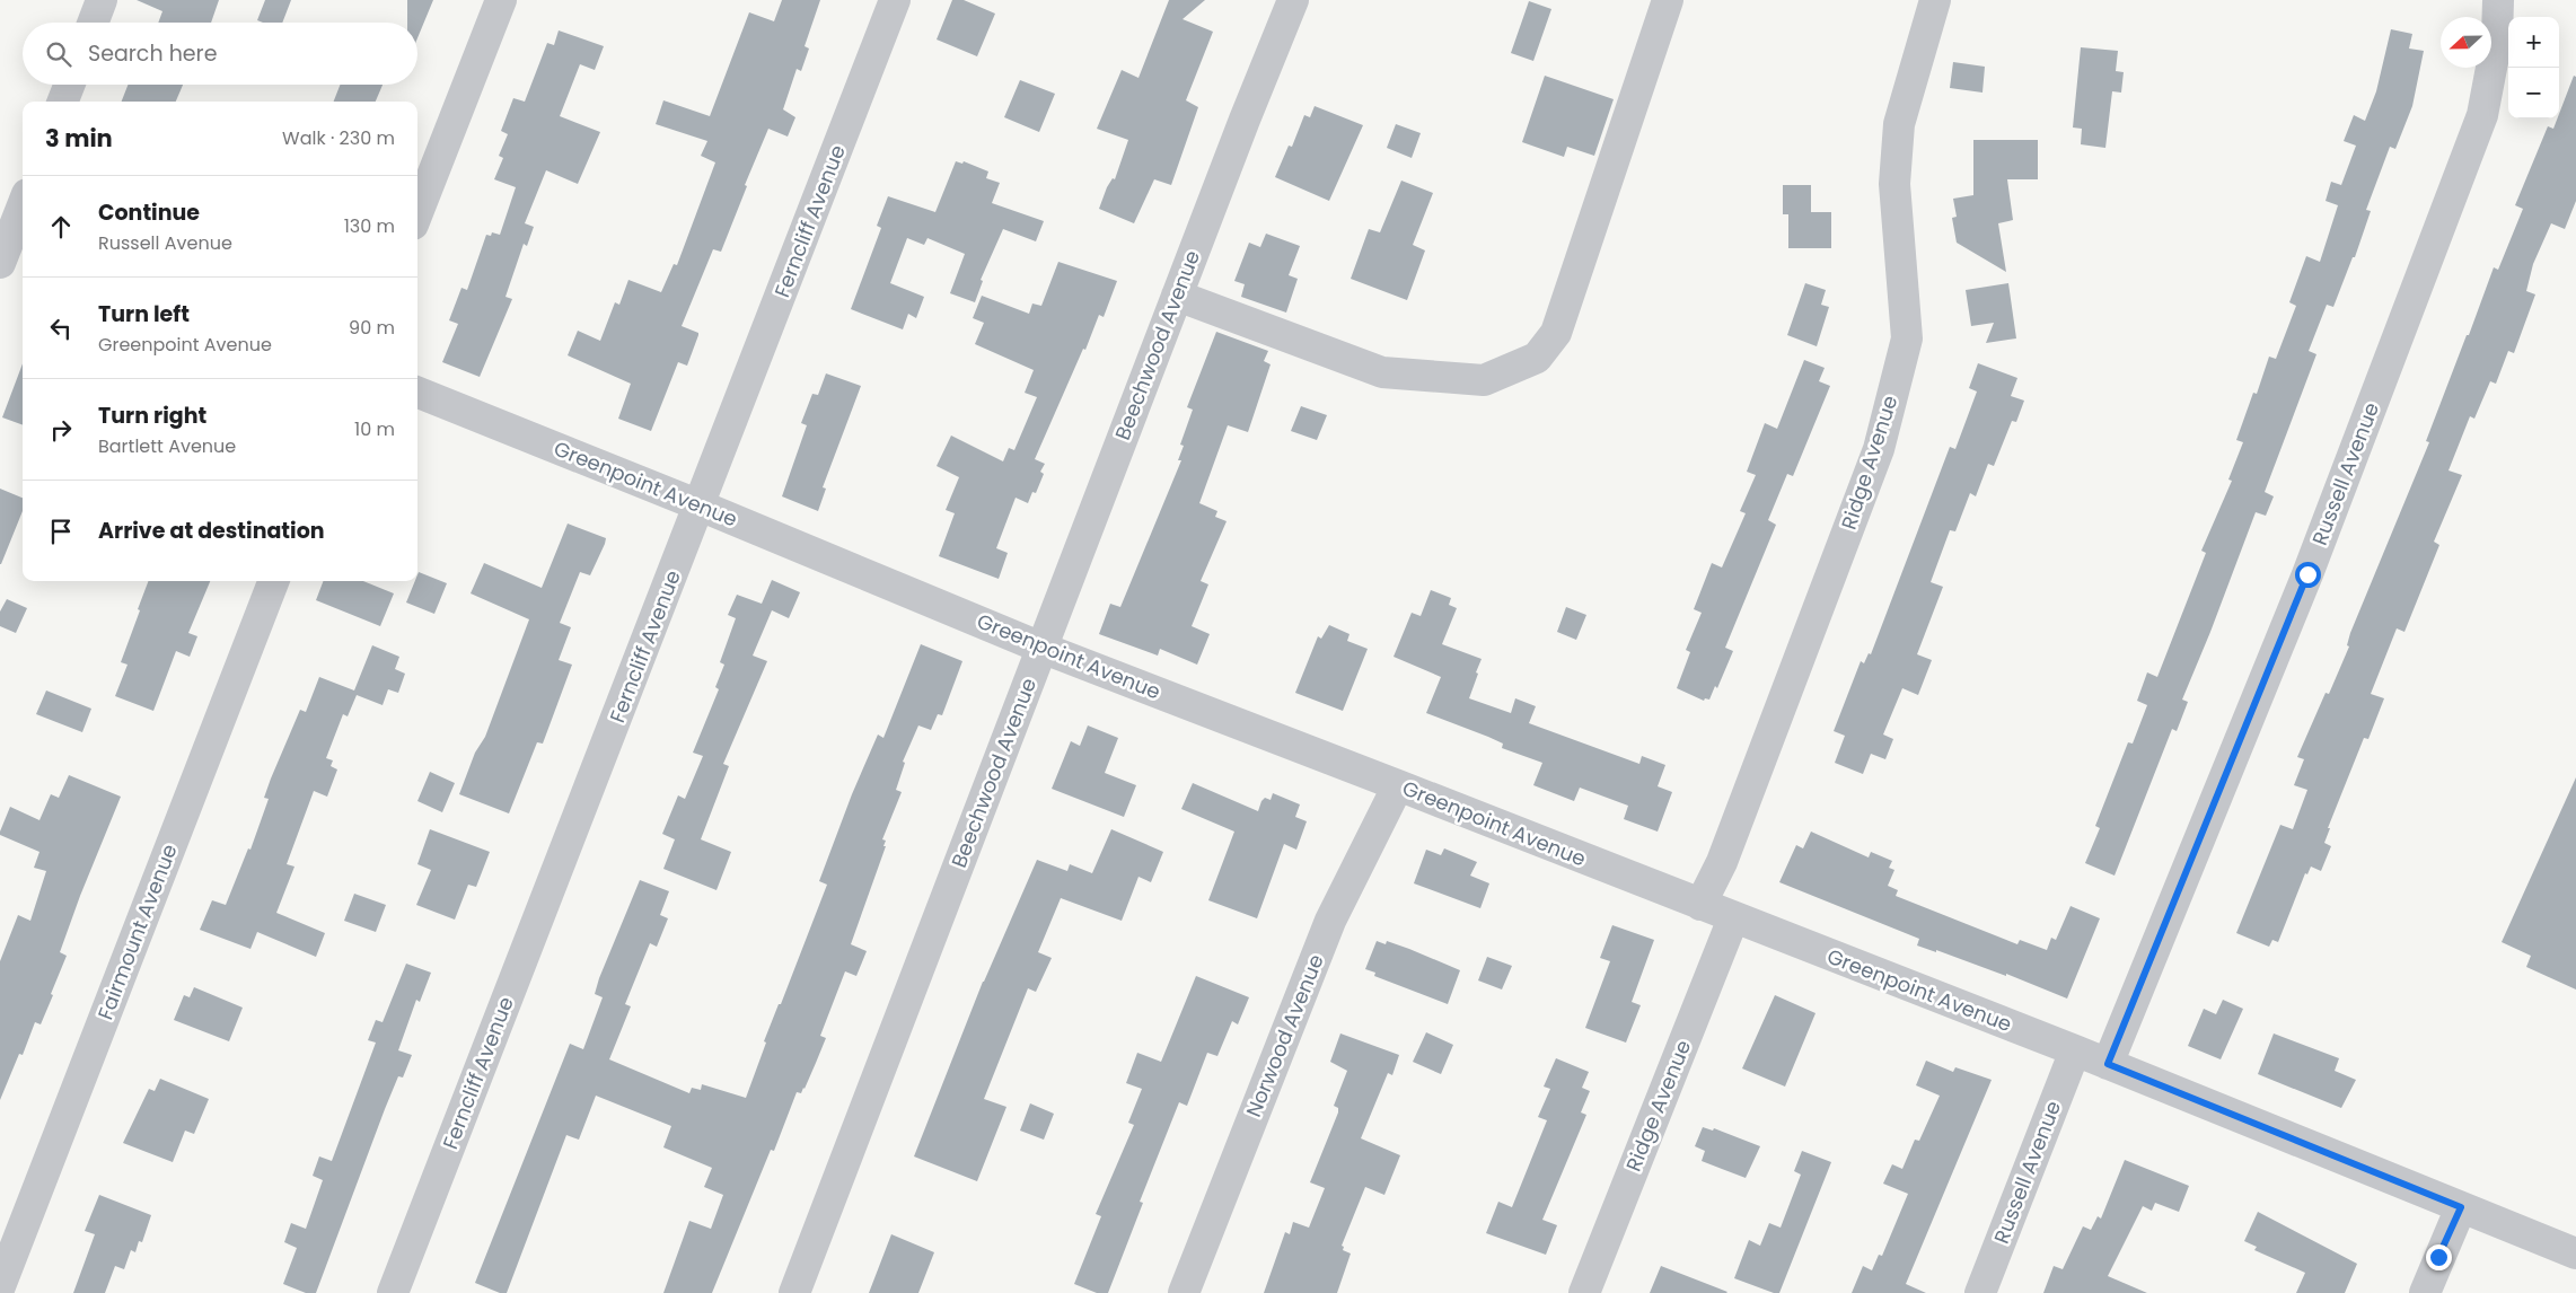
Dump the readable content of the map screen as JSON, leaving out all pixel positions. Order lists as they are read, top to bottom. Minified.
{"streets":{"street":["Ferncliff Avenue","Beechwood Avenue","Ridge Avenue","Russell Avenue","Greenpoint Avenue","Fairmount Avenue","Norwood Avenue"]},"crossings":[["Ferncliff Avenue","Greenpoint Avenue"],["Beechwood Avenue","Greenpoint Avenue"],["Ridge Avenue","Greenpoint Avenue"],["Russell Avenue","Greenpoint Avenue"],["Greenpoint Avenue","Norwood Avenue"]],"north":"left","page":{"map_buttons":["+","−"],"search":"Search here","heading":["3 min","Walk · 230 m"],"list":[["Continue","Russell Avenue","130 m"],["Turn left","Greenpoint Avenue","90 m"],["Turn right","Bartlett Avenue","10 m"],"Arrive at destination"]}}
